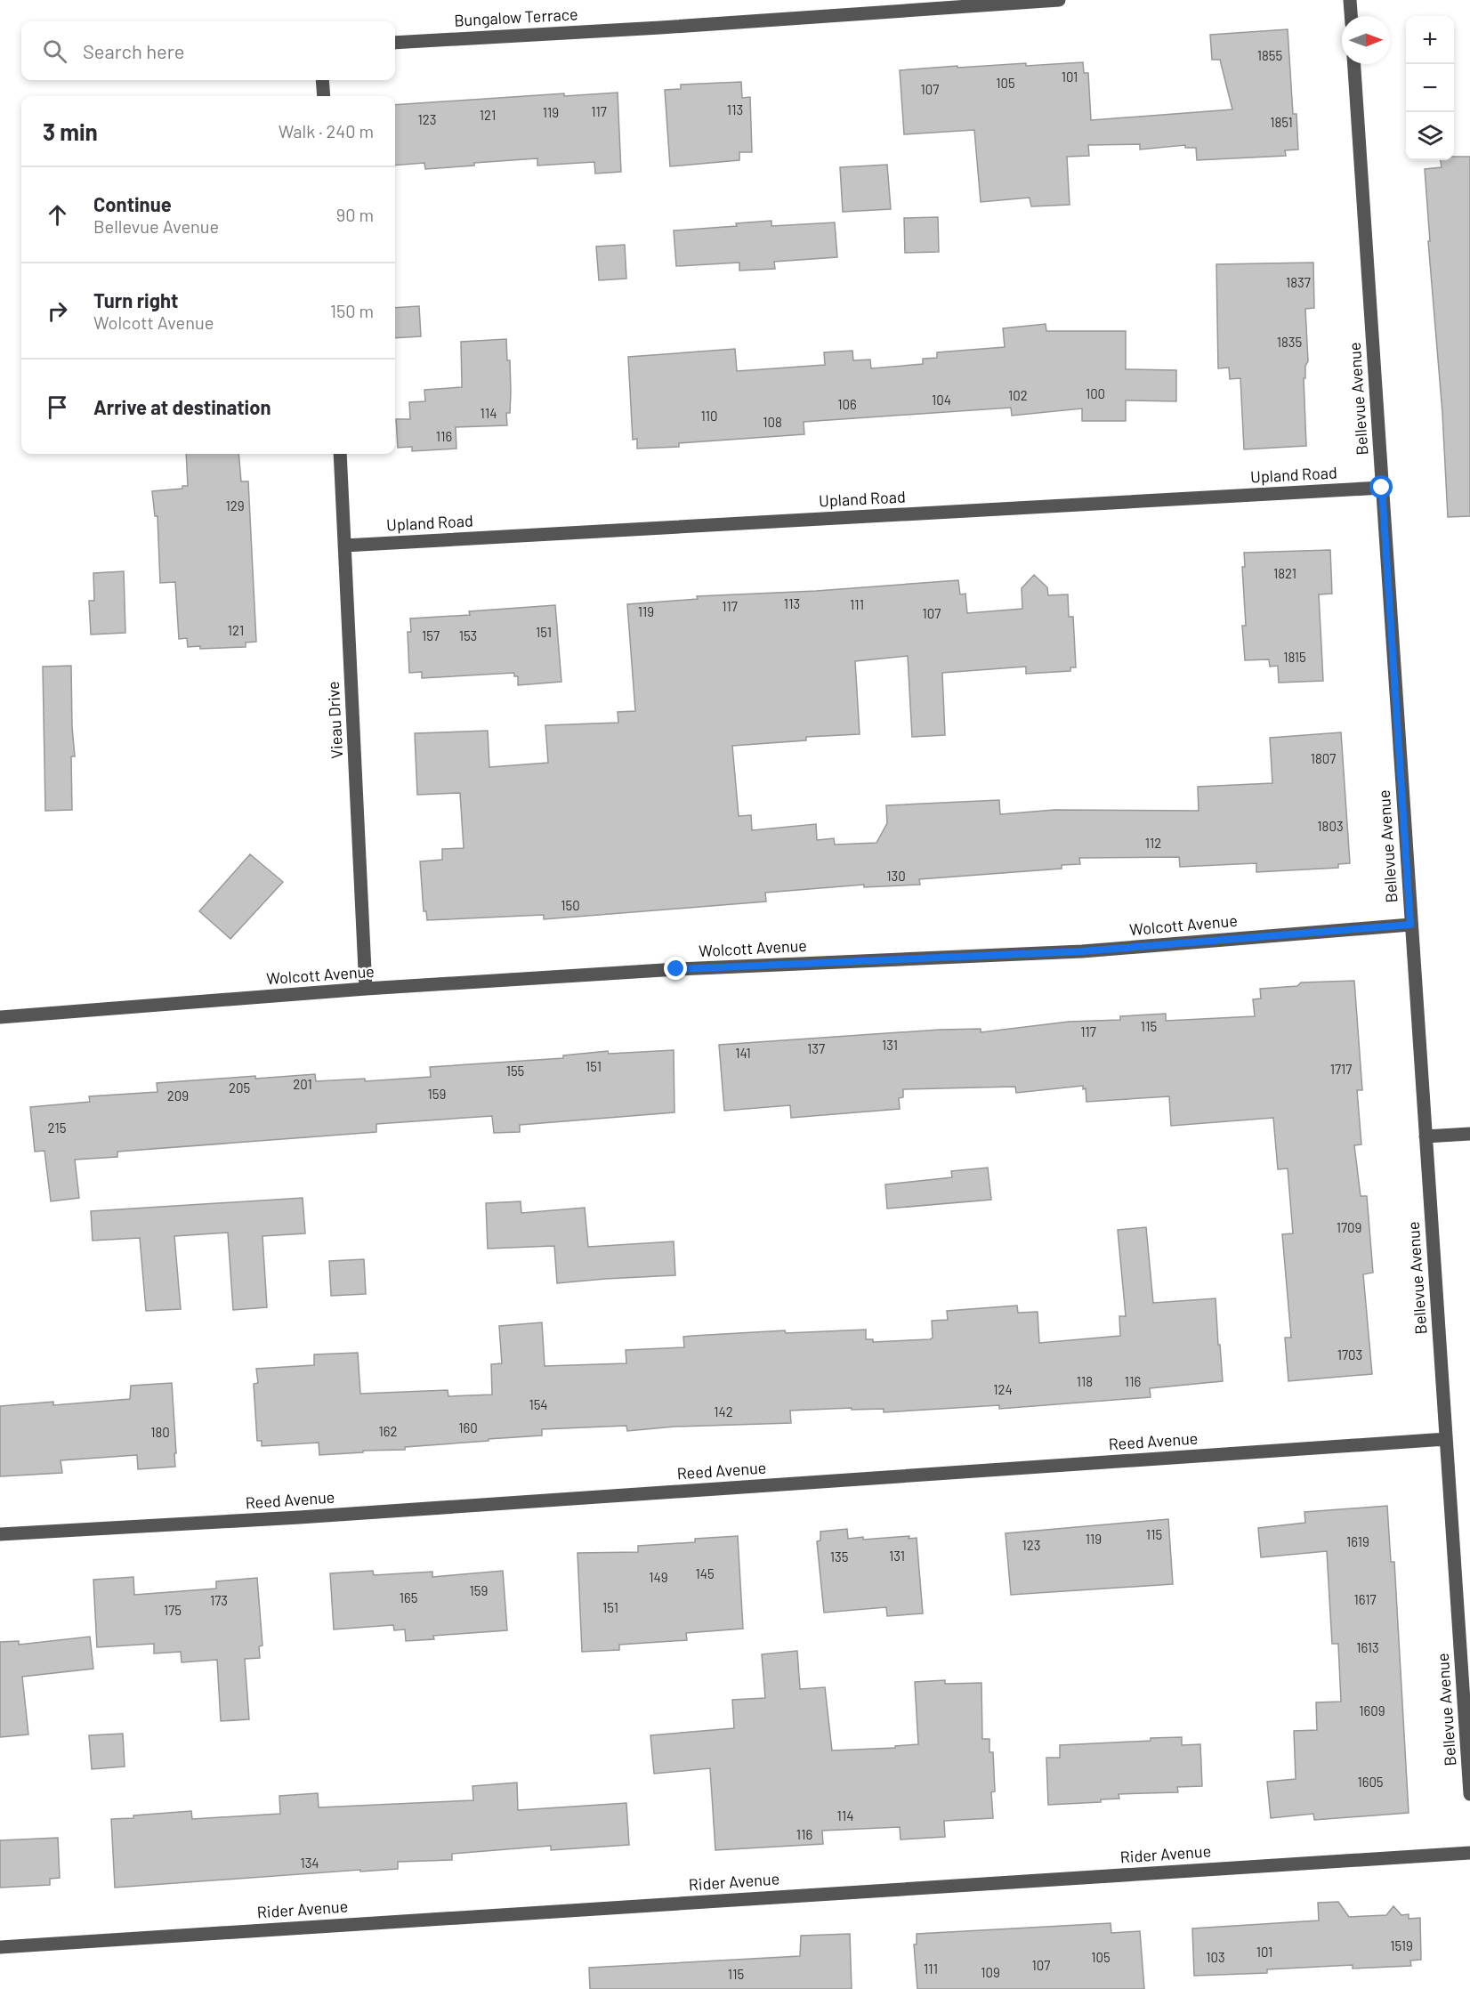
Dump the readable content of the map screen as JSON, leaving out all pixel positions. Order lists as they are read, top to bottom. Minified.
{"streets":{"street":["Bungalow Terrace","Bellevue Avenue","Upland Road","Vieau Drive","Wolcott Avenue","Reed Avenue","Rider Avenue"]},"crossings":[["Bellevue Avenue","Upland Road"],["Bellevue Avenue","Wolcott Avenue"],["Bellevue Avenue","Reed Avenue"],["Upland Road","Vieau Drive"],["Vieau Drive","Wolcott Avenue"]],"house_numbers":["1855","101","105","107","113","117","119","121","123","1851","1837","1835","100","102","104","106","114","110","108","116","129","1821","113","111","117","119","107","121","151","157","153","1815","1807","1803","112","130","150","115","117","131","137","141","151","1717","155","201","205","159","209","215","1709","1703","118","116","124","154","142","160","162","180","115","119","1619","123","131","135","145","149","159","165","1617","173","151","175","1613","1609","1605","114","116","134","1519","101","105","103","107","111","109","115"],"north":"right","page":{"map_buttons":["+","−"],"search":"Search here","heading":["3 min","Walk · 240 m"],"list":[["Continue","Bellevue Avenue","90 m"],["Turn right","Wolcott Avenue","150 m"],"Arrive at destination"]}}
